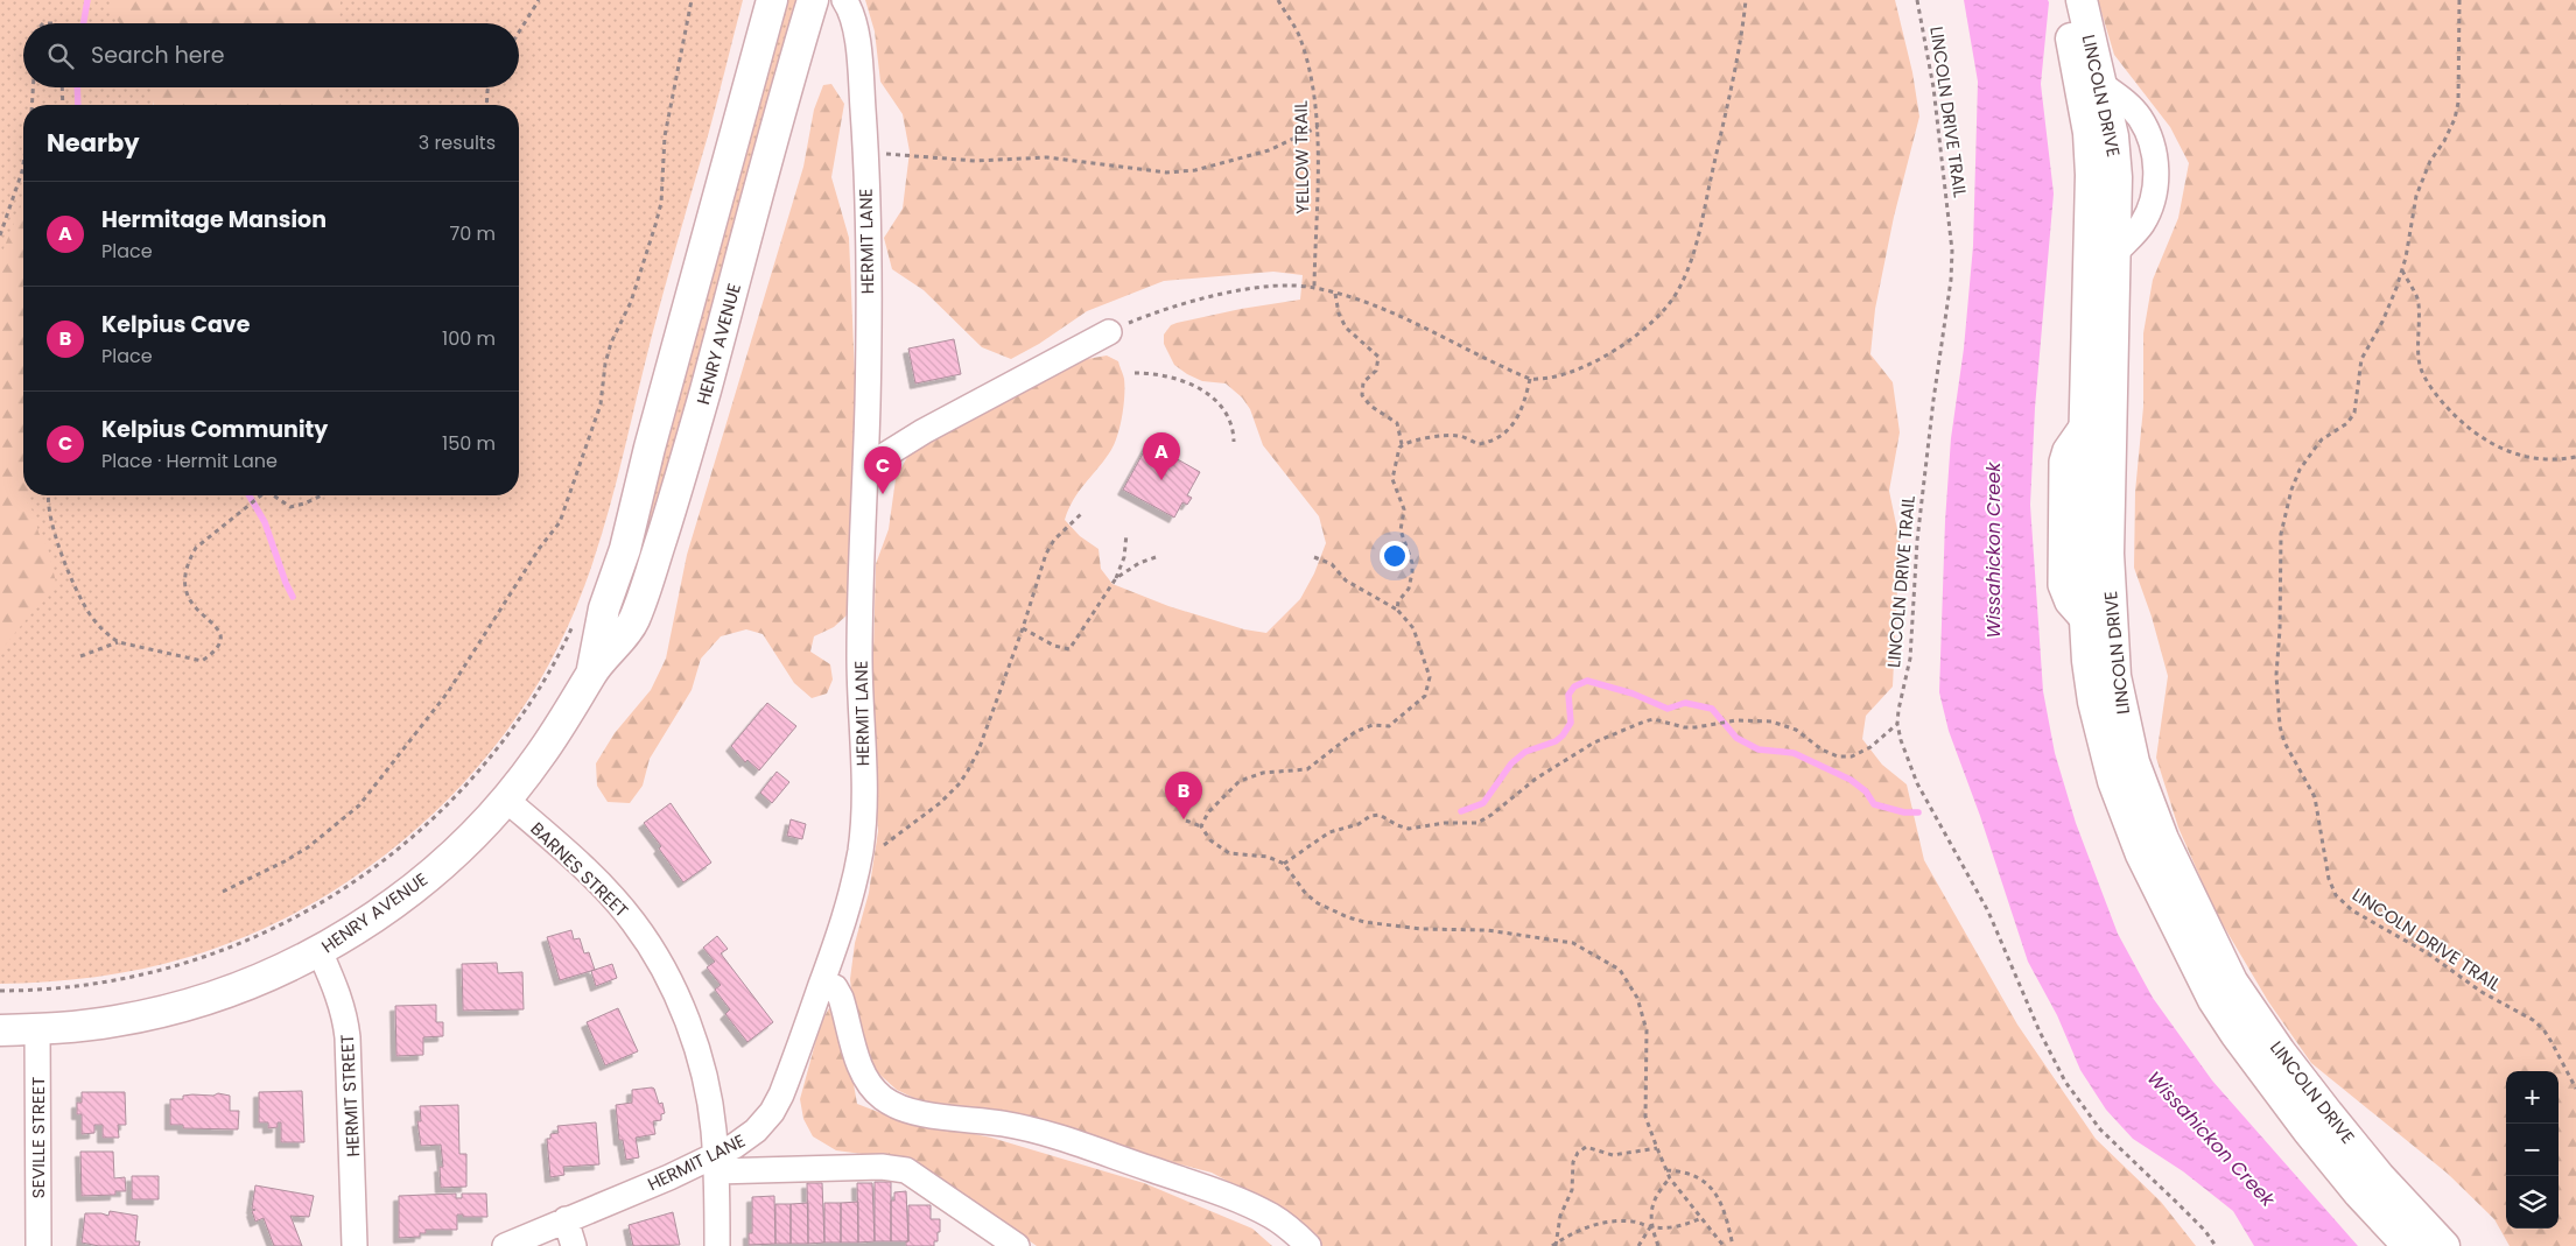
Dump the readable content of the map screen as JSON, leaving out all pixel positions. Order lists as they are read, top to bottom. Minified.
{"streets":{"main road":["LINCOLN DRIVE","HENRY AVENUE"],"street":["HERMIT LANE","BARNES STREET","HERMIT STREET","SEVILLE STREET"],"path":["LINCOLN DRIVE TRAIL","YELLOW TRAIL"]},"crossings":[["HERMIT LANE","BARNES STREET"],["HENRY AVENUE","BARNES STREET"],["HENRY AVENUE","HERMIT STREET"],["HENRY AVENUE","SEVILLE STREET"]],"water":["Wissahickon Creek"],"page":{"search":"Search here","heading":["Nearby","3 results"],"list":[{"mark":"A","name":"Hermitage Mansion","note":"Place","value":"70 m"},{"mark":"B","name":"Kelpius Cave","note":"Place","value":"100 m"},{"mark":"C","name":"Kelpius Community","note":"Place · Hermit Lane","value":"150 m"}],"pins":["A","C","B"],"map_buttons":["+","−"]}}
